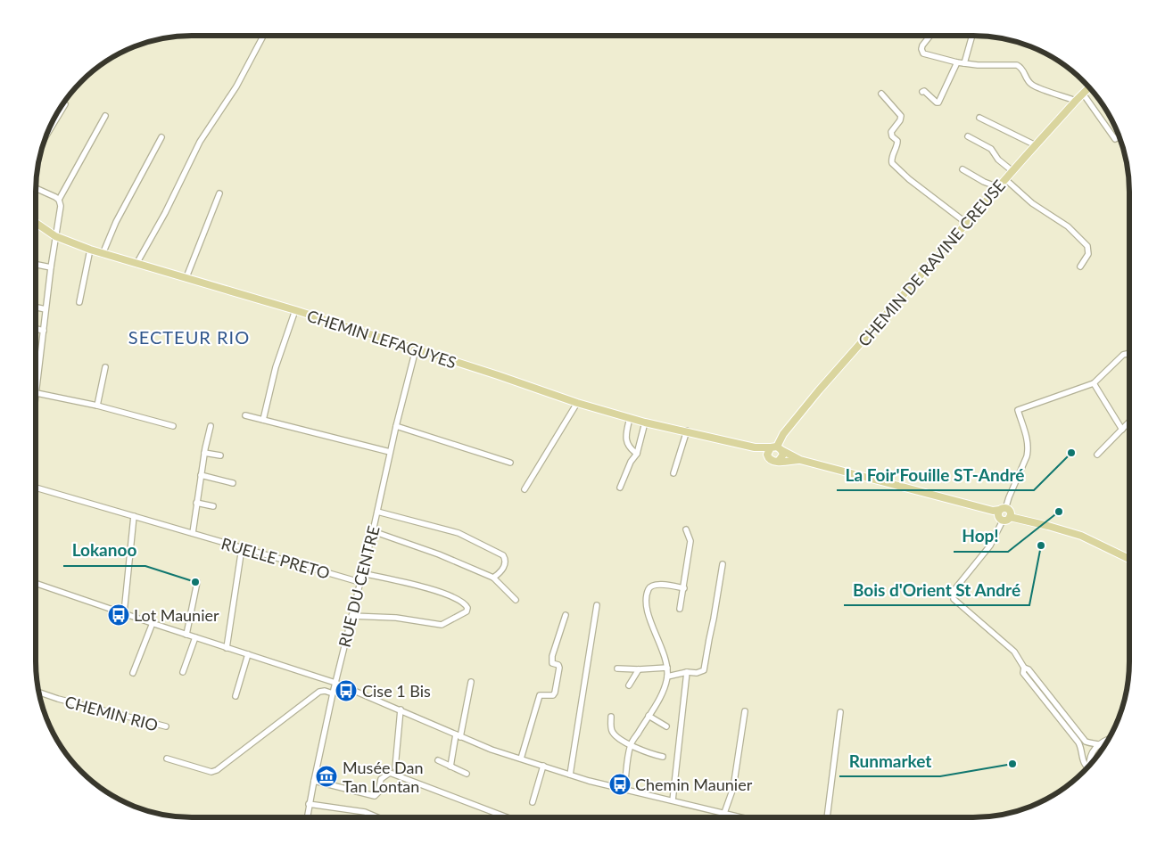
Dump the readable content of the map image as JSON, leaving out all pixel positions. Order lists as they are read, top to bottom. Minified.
{"streets":{"main road":["CHEMIN DE RAVINE CREUSE","CHEMIN LEFAGUYES"],"street":["RUELLE PRETO","RUE DU CENTRE","CHEMIN RIO"]},"crossings":[["CHEMIN DE RAVINE CREUSE","CHEMIN LEFAGUYES"],["CHEMIN LEFAGUYES","RUE DU CENTRE"],["RUELLE PRETO","RUE DU CENTRE"]],"districts":["SECTEUR RIO"],"places":{"other":["La Foir'Fouille ST-André","Hop!","Bois d'Orient St André","Lokanoo","Runmarket"],"bus stop":["Lot Maunier","Cise 1 Bis","Chemin Maunier"],"museum":["Musée Dan Tan Lontan"]}}
